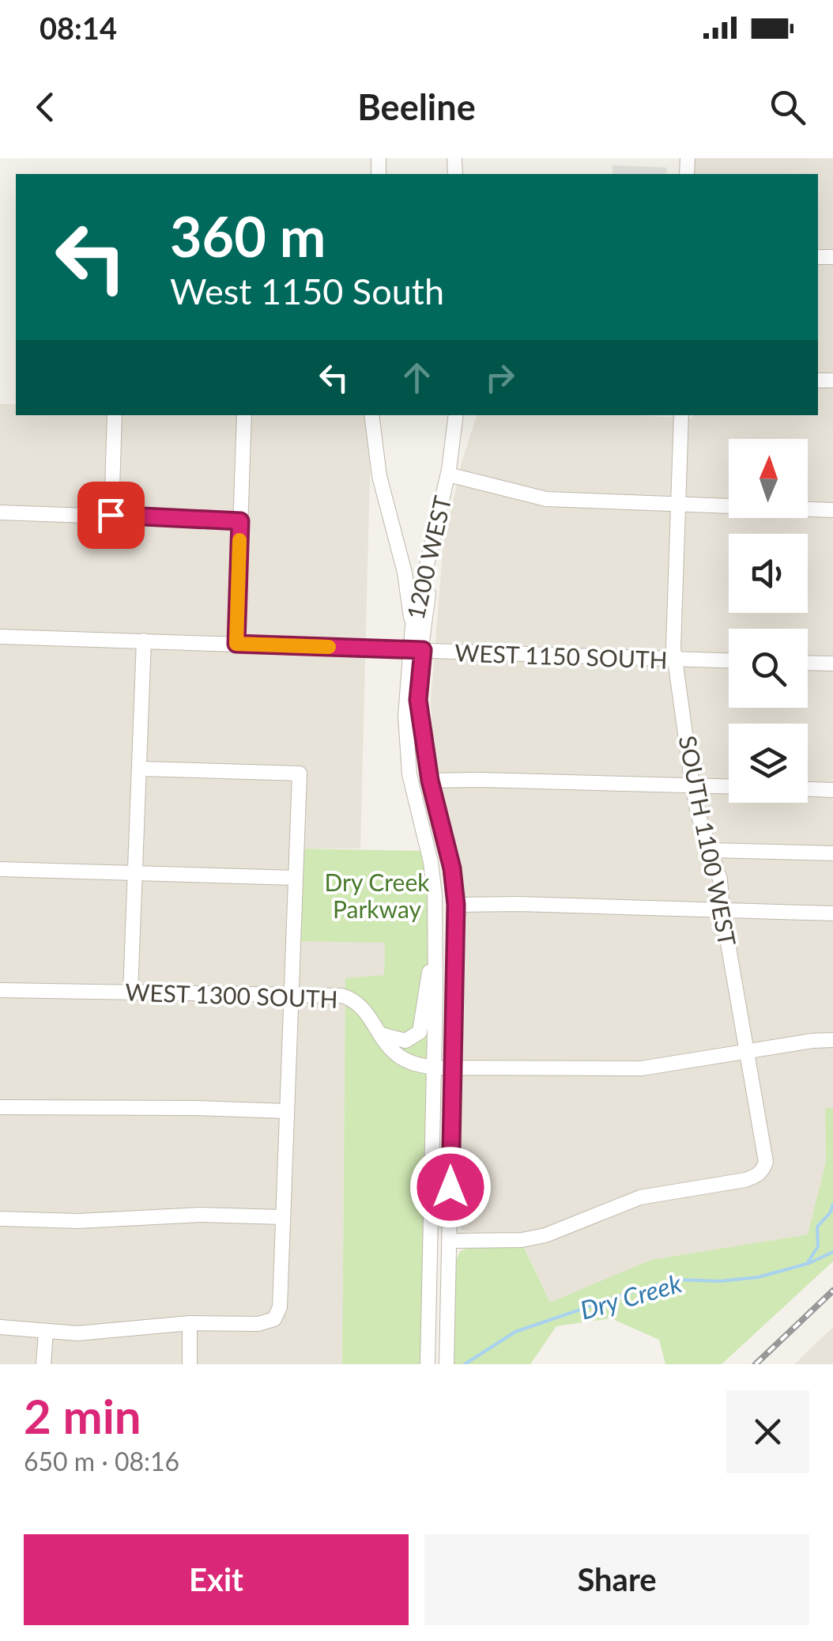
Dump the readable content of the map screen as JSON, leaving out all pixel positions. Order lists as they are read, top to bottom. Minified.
{"streets":{"street":["1200 WEST","WEST 1150 SOUTH","SOUTH 1100 WEST","WEST 1300 SOUTH"]},"crossings":[["1200 WEST","WEST 1150 SOUTH"],["1200 WEST","SOUTH 1100 WEST"],["1200 WEST","WEST 1300 SOUTH"],["WEST 1150 SOUTH","SOUTH 1100 WEST"],["SOUTH 1100 WEST","WEST 1300 SOUTH"]],"water":["Dry Creek"],"parks":["Dry Creek Parkway"],"north":"top","page":{"status":"08:14","header":"Beeline","turn":["360 m","West 1150 South"],"heading":["2 min","650 m · 08:16"],"buttons":["Exit","Share"]}}
